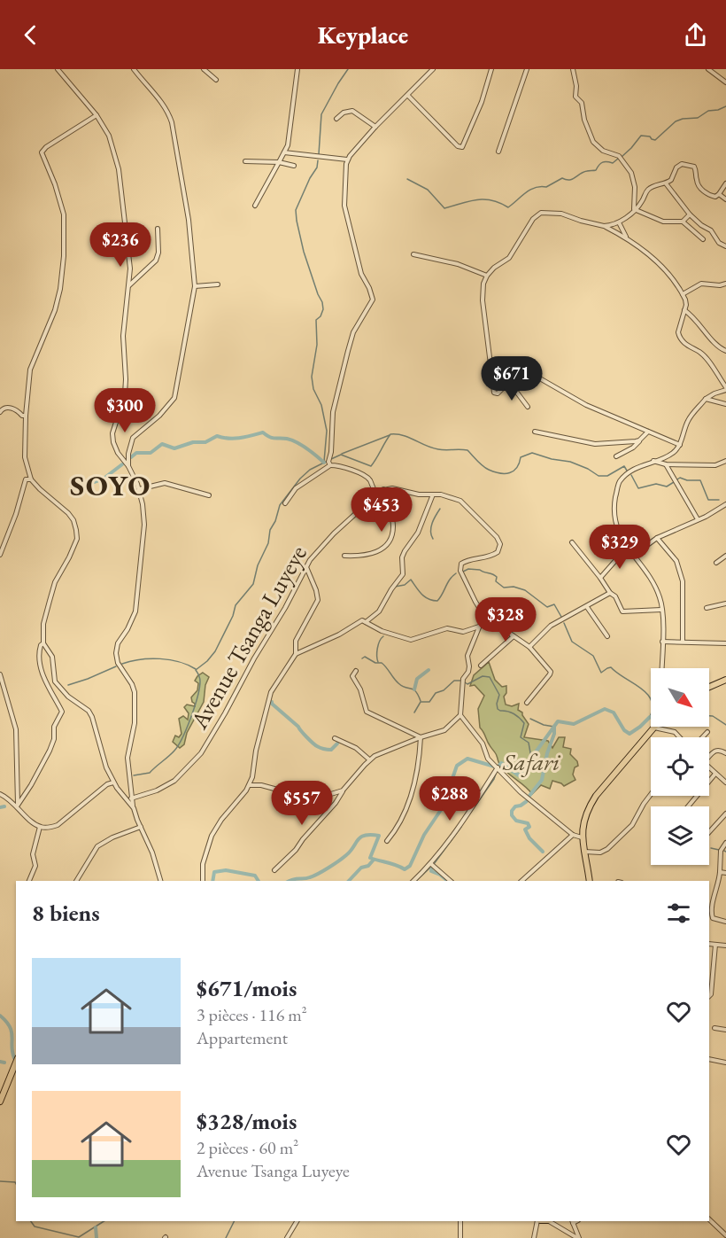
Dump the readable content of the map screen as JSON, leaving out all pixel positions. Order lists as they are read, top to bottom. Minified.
{"streets":{"street":["Avenue Tsanga Luyeye"]},"districts":["SOYO"],"parks":["Safari"],"north":"bottom right","page":{"header":"Keyplace","price":["$236","$671","$300","$453","$329","$328","$288","$557"],"heading":"8 biens","list":[{"name":"$671/mois","note":"3 pièces · 116 m² · Appartement"},{"name":"$328/mois","note":"2 pièces · 60 m² · Avenue Tsanga Luyeye"}]}}
